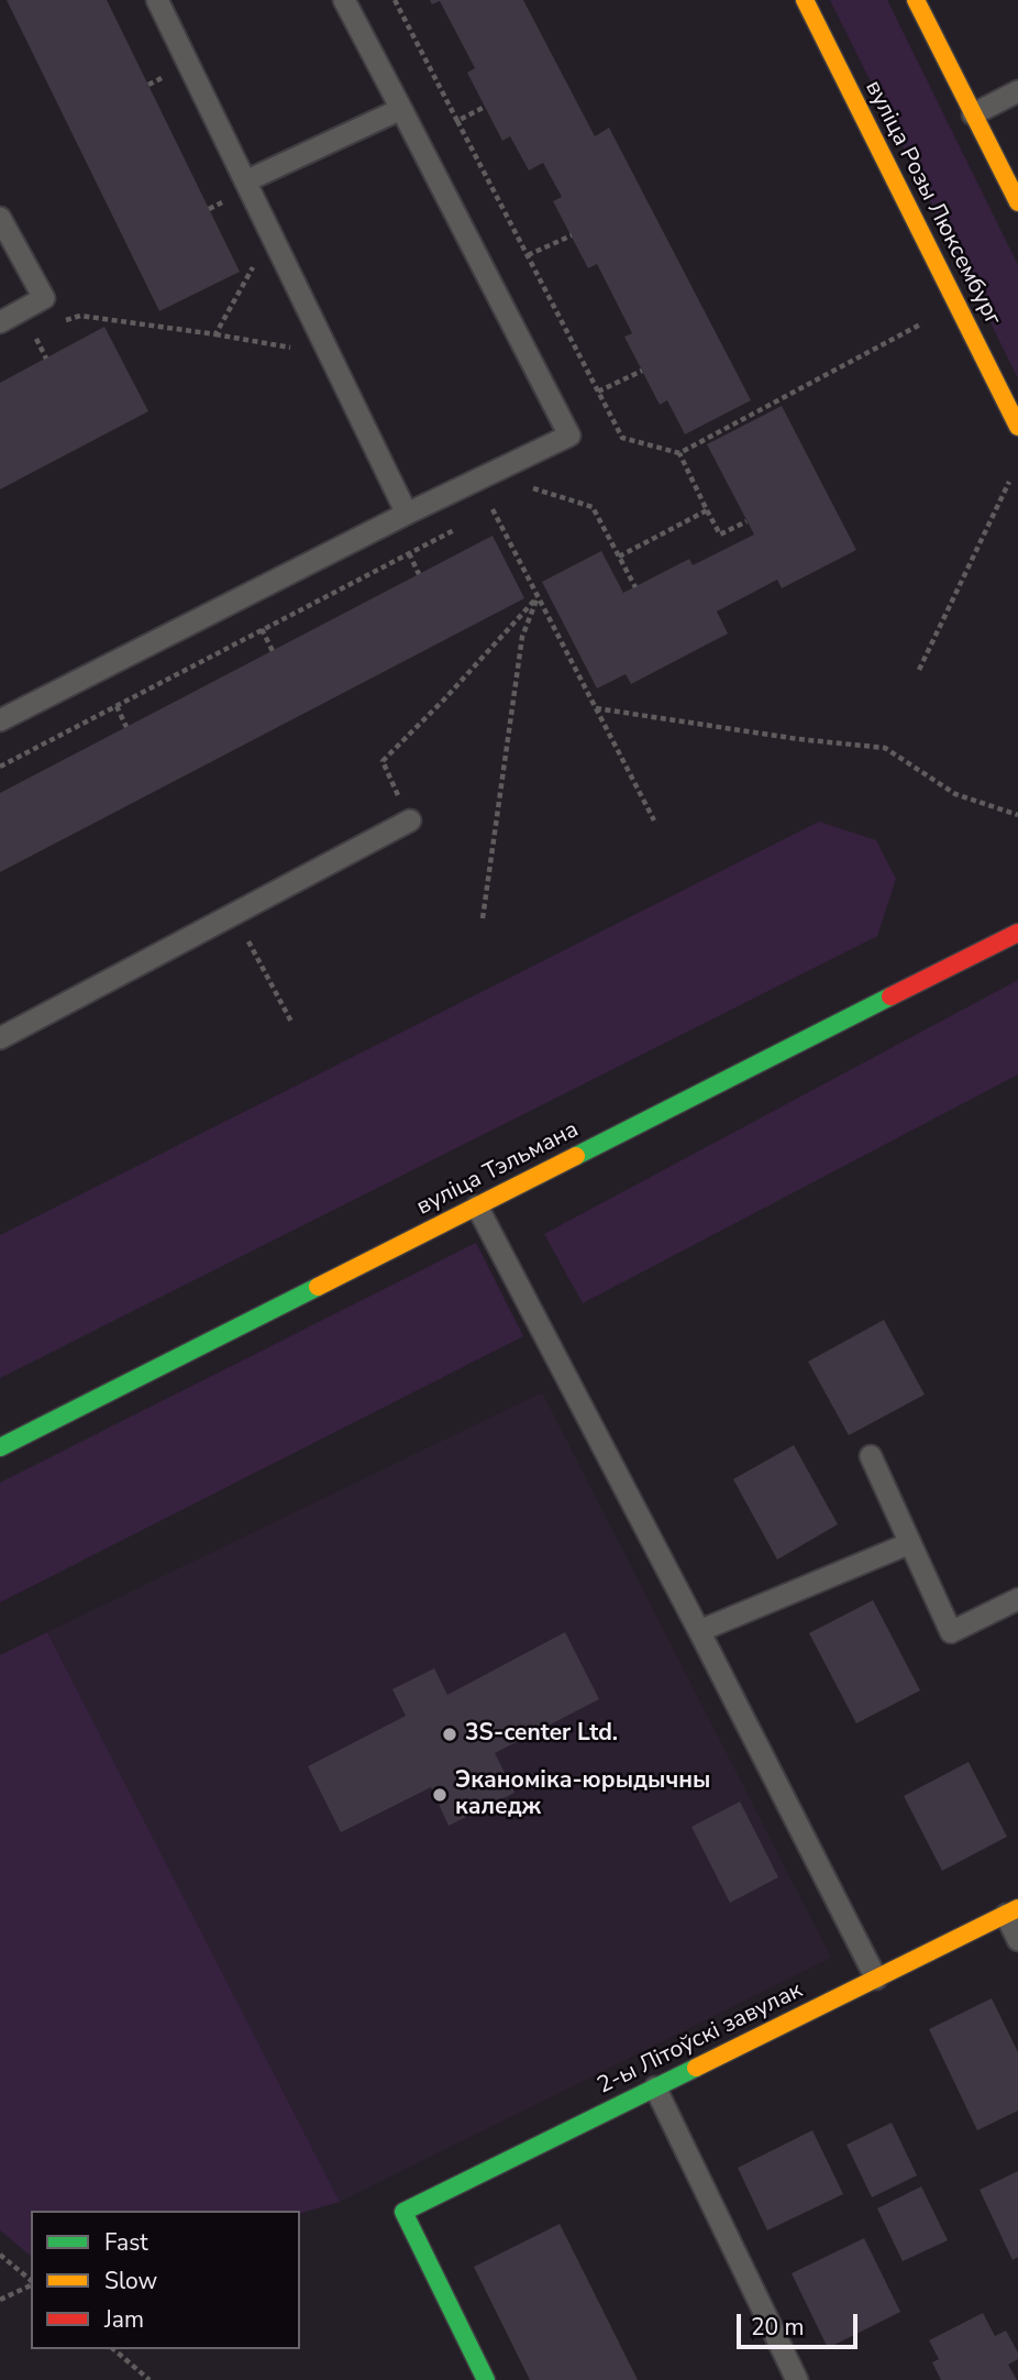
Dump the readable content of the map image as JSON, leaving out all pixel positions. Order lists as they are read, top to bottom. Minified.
{"streets":{"main road":["вуліца Розы Люксембург","вуліца Тэльмана","2-ы Літоўскі завулак"]},"places":["3S-center Ltd.","Эканоміка-юрыдычны каледж"],"legend":["Fast","Slow","Jam"],"scale_bar":"20 m"}
